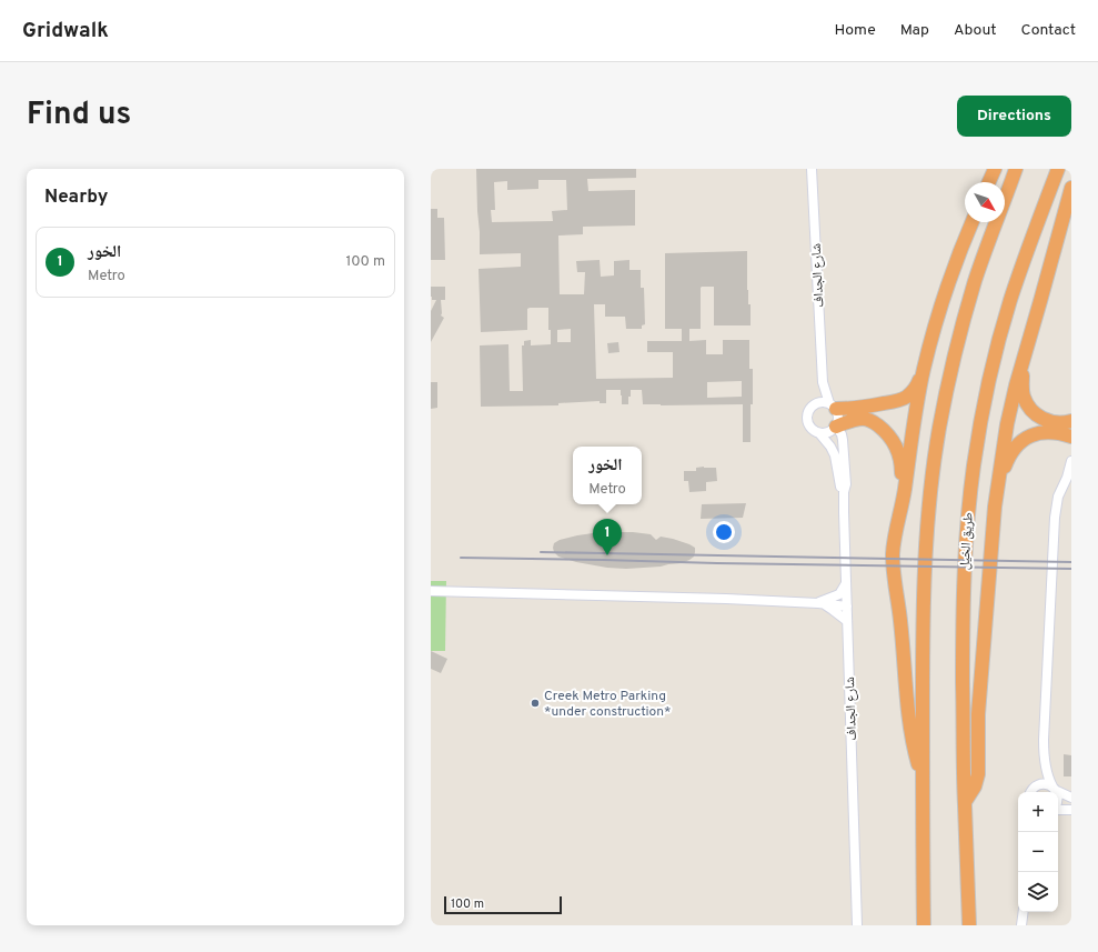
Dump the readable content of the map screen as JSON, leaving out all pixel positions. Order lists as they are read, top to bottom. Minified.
{"streets":{"highway":["طريق الخيل"],"street":["شارع الجداف"]},"places":["Creek Metro Parking *under construction*"],"scale_bar":"100 m","north":"bottom right","page":{"header":"Gridwalk","nav":["Home","Map","About","Contact"],"title":"Find us","buttons":"Directions","heading":"Nearby","list":[{"mark":"1","name":"الخور","note":"Metro","value":"100 m"}],"popup":["الخور","Metro"],"pins":"1","map_buttons":["+","−"],"scale":"100 m"}}
